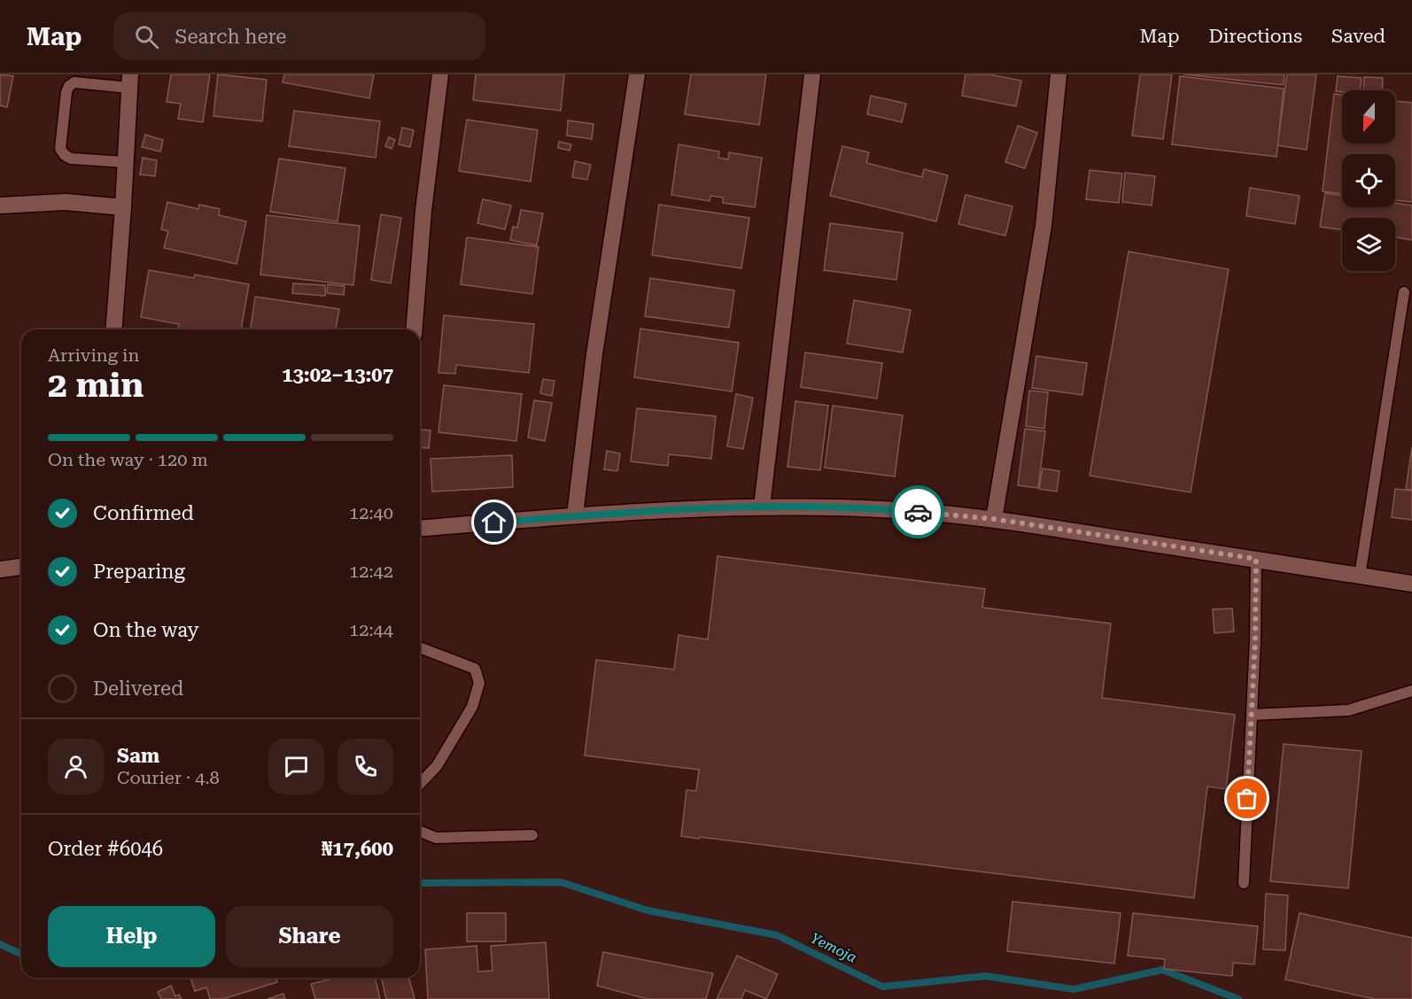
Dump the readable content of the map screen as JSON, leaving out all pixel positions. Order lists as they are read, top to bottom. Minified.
{"water":["Yemoja"],"north":"bottom","page":{"header":"Map","search":"Search here","nav":["Map","Directions","Saved"],"heading":["2 min","Arriving in","13:02–13:07"],"panel":["Sam","Courier · 4.8","Order #6046","₦17,600"],"bar":"On the way · 120 m","list":[["Confirmed","12:40"],["Preparing","12:42"],["On the way","12:44"],"Delivered"],"buttons":["Help","Share"]}}
